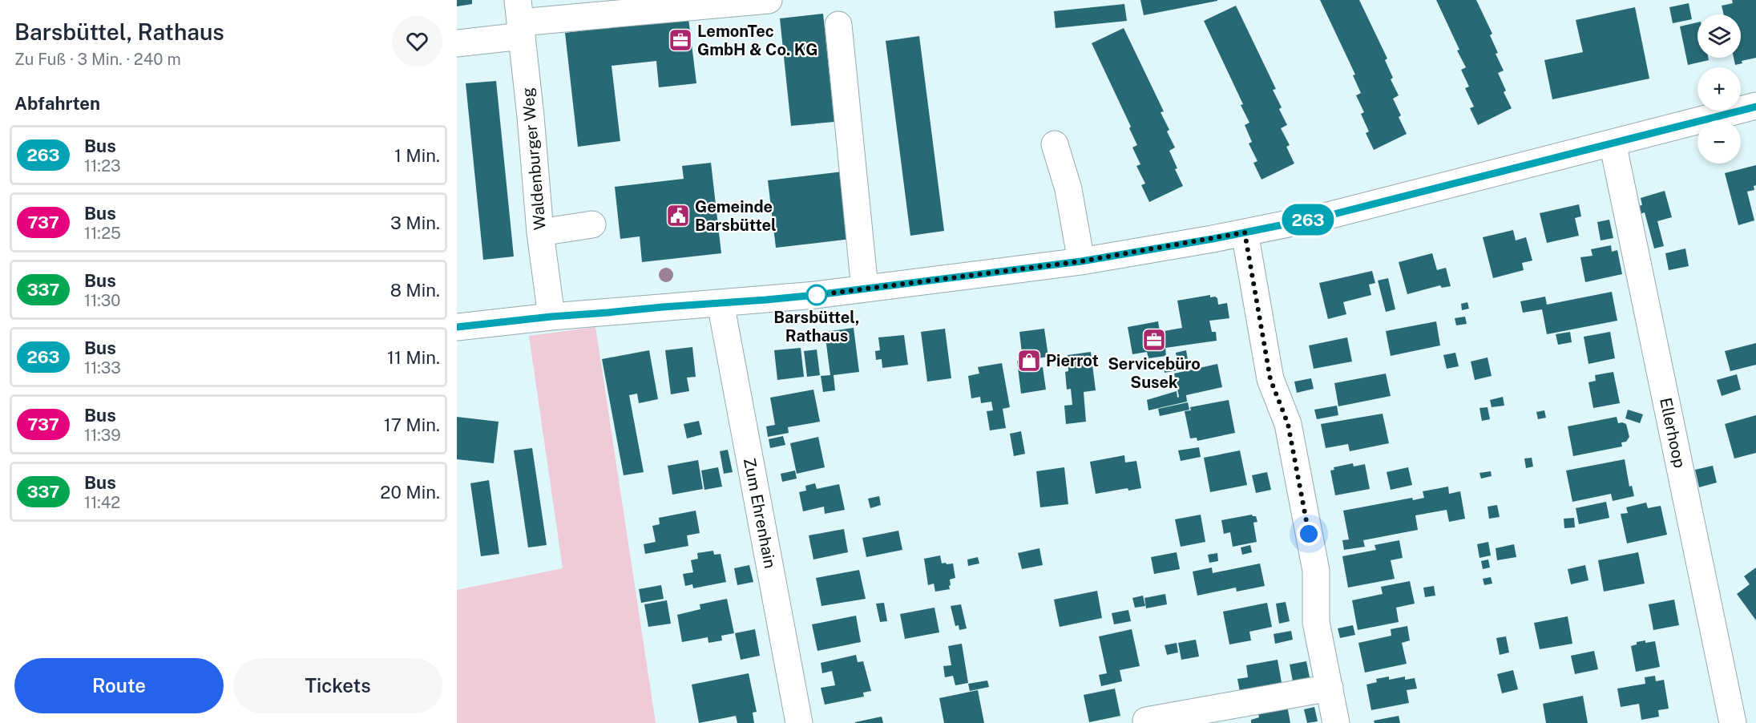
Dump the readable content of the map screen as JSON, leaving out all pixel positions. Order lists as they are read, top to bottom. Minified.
{"streets":{"street":["Waldenburger Weg","Ellerhoop","Zum Ehrenhain"]},"places":{"office":["LemonTec GmbH & Co. KG","Servicebüro Susek"],"public building":["Gemeinde Barsbüttel"],"other":["Barsbüttel, Rathaus"],"shop":["Pierrot"]},"lines":["bus line 263"],"page":{"heading":[["Barsbüttel, Rathaus","Zu Fuß · 3 Min. · 240 m"],"Abfahrten"],"on_map":"263","map_buttons":["+","−"],"list":[{"mark":"263","name":"Bus","note":"11:23","value":"1 Min."},{"mark":"737","name":"Bus","note":"11:25","value":"3 Min."},{"mark":"337","name":"Bus","note":"11:30","value":"8 Min."},{"mark":"263","name":"Bus","note":"11:33","value":"11 Min."},{"mark":"737","name":"Bus","note":"11:39","value":"17 Min."},{"mark":"337","name":"Bus","note":"11:42","value":"20 Min."}],"buttons":["Route","Tickets"]}}
